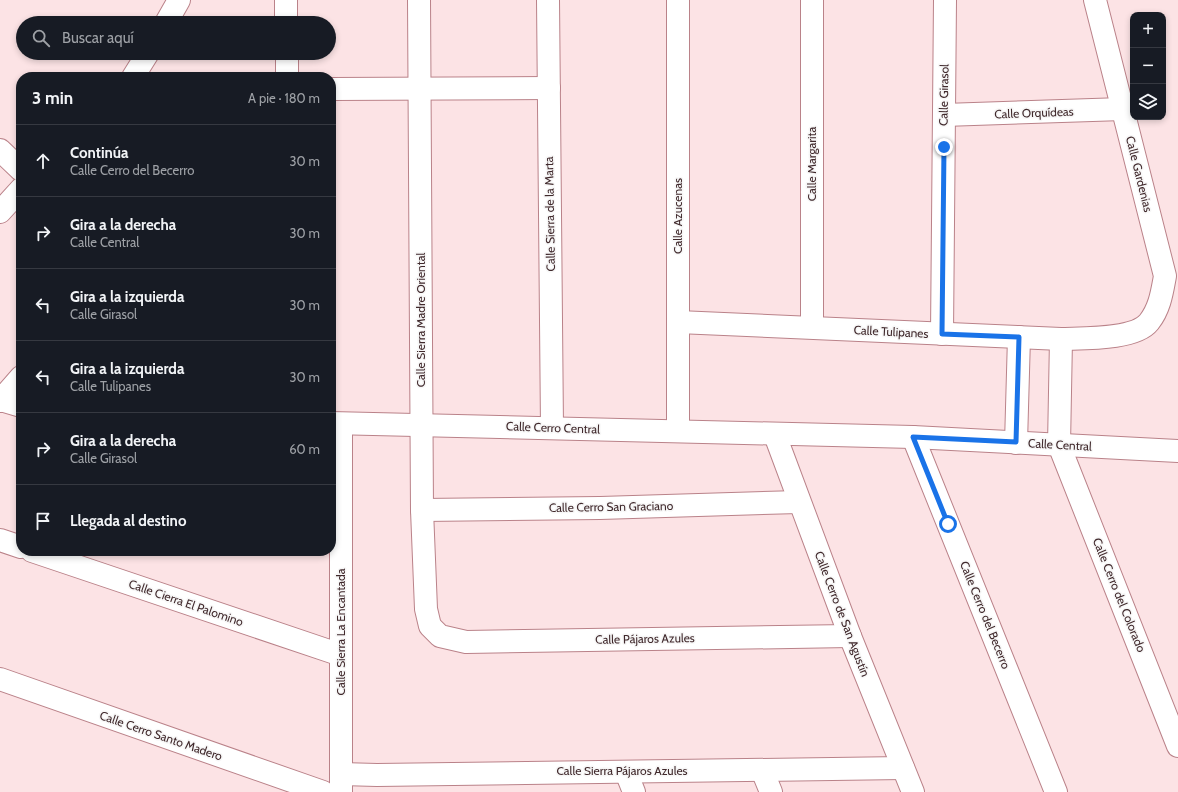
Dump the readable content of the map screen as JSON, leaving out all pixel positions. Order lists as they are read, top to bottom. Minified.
{"streets":{"street":["Calle Girasol","Calle Orquídeas","Calle Margarita","Calle Gardenias","Calle Sierra de la Marta","Calle Azucenas","Calle Sierra Madre Oriental","Calle Tulipanes","Calle Cerro Central","Calle Central","Calle Cerro San Graciano","Calle Cerro del Colorado","Calle Cierra El Palomino","Calle Cerro de San Agustín","Calle Cerro del Becerro","Calle Sierra La Encantada","Calle Pájaros Azules","Calle Cerro Santo Madero","Calle Sierra Pájaros Azules"]},"crossings":[["Calle Girasol","Calle Orquídeas"],["Calle Girasol","Calle Tulipanes"],["Calle Orquídeas","Calle Gardenias"],["Calle Margarita","Calle Tulipanes"],["Calle Gardenias","Calle Tulipanes"],["Calle Sierra de la Marta","Calle Cerro Central"],["Calle Azucenas","Calle Tulipanes"],["Calle Azucenas","Calle Cerro Central"],["Calle Sierra Madre Oriental","Calle Cerro Central"],["Calle Sierra Madre Oriental","Calle Cerro San Graciano"],["Calle Sierra Madre Oriental","Calle Pájaros Azules"],["Calle Cerro Central","Calle Central"],["Calle Cerro Central","Calle Cerro de San Agustín"],["Calle Cerro Central","Calle Sierra La Encantada"],["Calle Central","Calle Cerro del Colorado"],["Calle Central","Calle Cerro de San Agustín"],["Calle Central","Calle Cerro del Becerro"],["Calle Cerro San Graciano","Calle Cerro de San Agustín"],["Calle Cierra El Palomino","Calle Sierra La Encantada"],["Calle Cerro de San Agustín","Calle Pájaros Azules"],["Calle Cerro de San Agustín","Calle Sierra Pájaros Azules"],["Calle Sierra La Encantada","Calle Sierra Pájaros Azules"]],"page":{"map_buttons":["+","−"],"search":"Buscar aquí","heading":["3 min","A pie · 180 m"],"list":[["Continúa","Calle Cerro del Becerro","30 m"],["Gira a la derecha","Calle Central","30 m"],["Gira a la izquierda","Calle Girasol","30 m"],["Gira a la izquierda","Calle Tulipanes","30 m"],["Gira a la derecha","Calle Girasol","60 m"],"Llegada al destino"]}}
